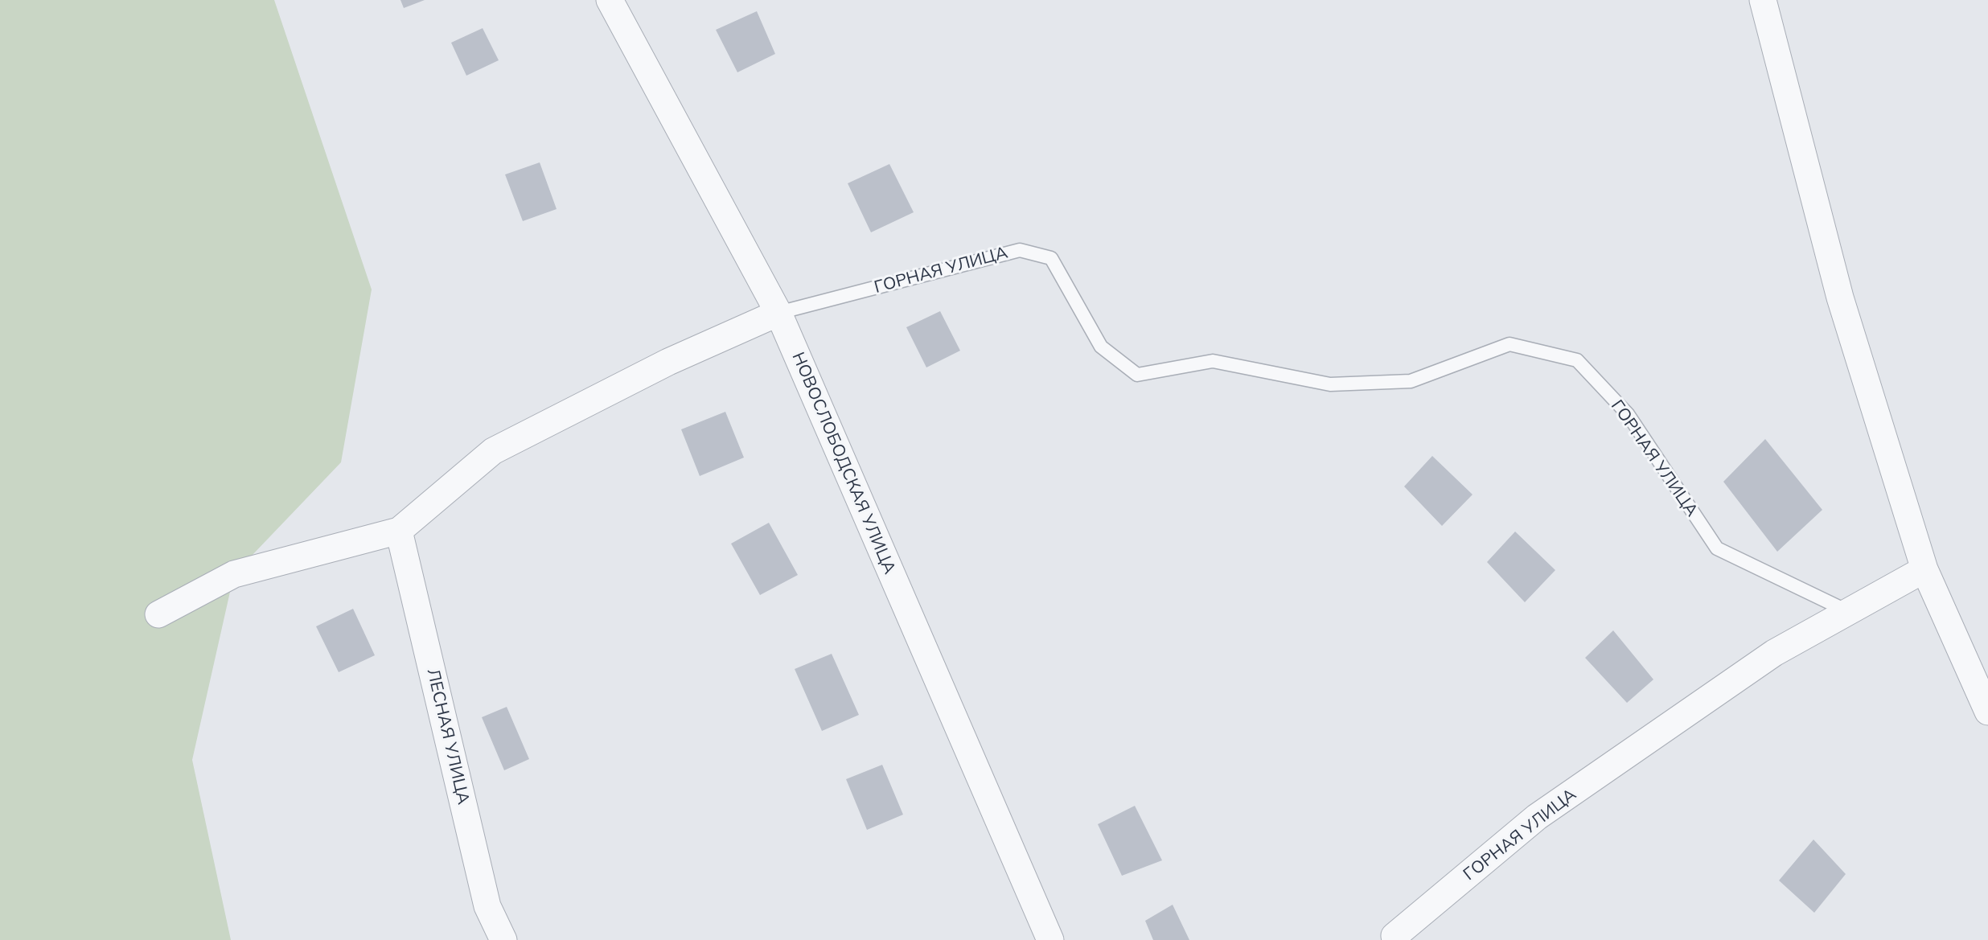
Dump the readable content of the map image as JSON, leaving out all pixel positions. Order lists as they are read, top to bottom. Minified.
{"streets":{"street":["ГОРНАЯ УЛИЦА","НОВОСЛОБОДСКАЯ УЛИЦА","ЛЕСНАЯ УЛИЦА"]},"crossings":[["ГОРНАЯ УЛИЦА","НОВОСЛОБОДСКАЯ УЛИЦА"]]}
